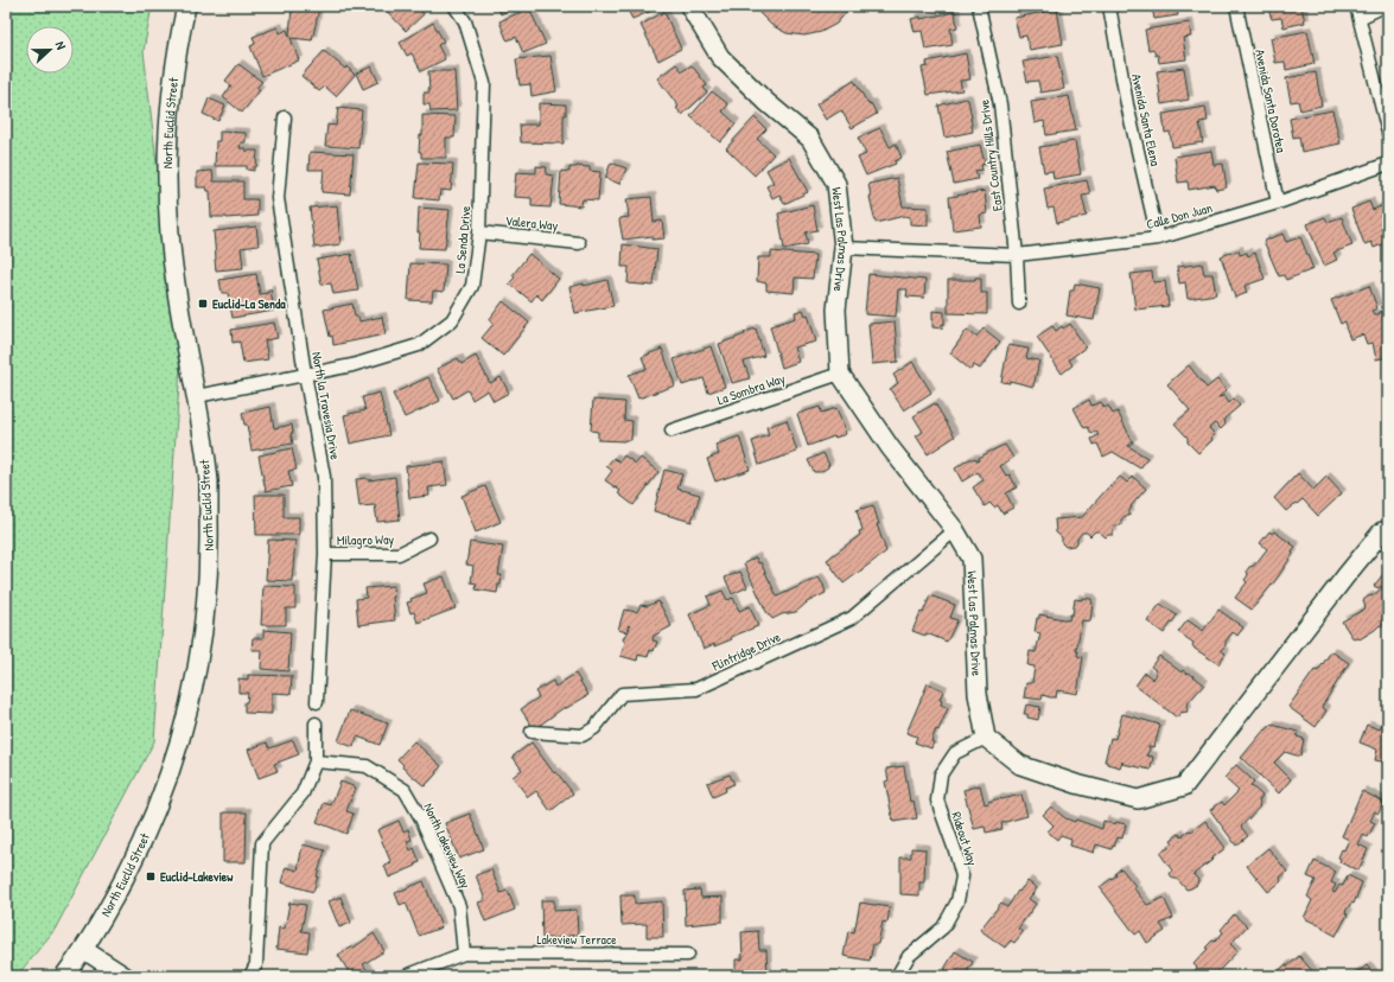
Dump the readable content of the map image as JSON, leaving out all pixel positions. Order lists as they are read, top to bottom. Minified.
{"streets":{"street":["Avenida Santa Dorotea","Avenida Santa Elena","North Euclid Street","East Country Hills Drive","Calle Don Juan","Valera Way","La Senda Drive","West Las Palmas Drive","La Sombra Way","North la Travesia Drive","Milagro Way","Flintridge Drive","Rideout Way","North Lakeview Way","Lakeview Terrace"]},"crossings":[["Avenida Santa Dorotea","Calle Don Juan"],["Avenida Santa Elena","Calle Don Juan"],["North Euclid Street","La Senda Drive"],["East Country Hills Drive","Calle Don Juan"],["Calle Don Juan","West Las Palmas Drive"],["Valera Way","La Senda Drive"],["La Senda Drive","North la Travesia Drive"],["West Las Palmas Drive","La Sombra Way"],["West Las Palmas Drive","Flintridge Drive"],["West Las Palmas Drive","Rideout Way"],["North la Travesia Drive","Milagro Way"],["North Lakeview Way","Lakeview Terrace"]],"places":{"transit":["Euclid-La Senda","Euclid-Lakeview"]},"north":"right"}
